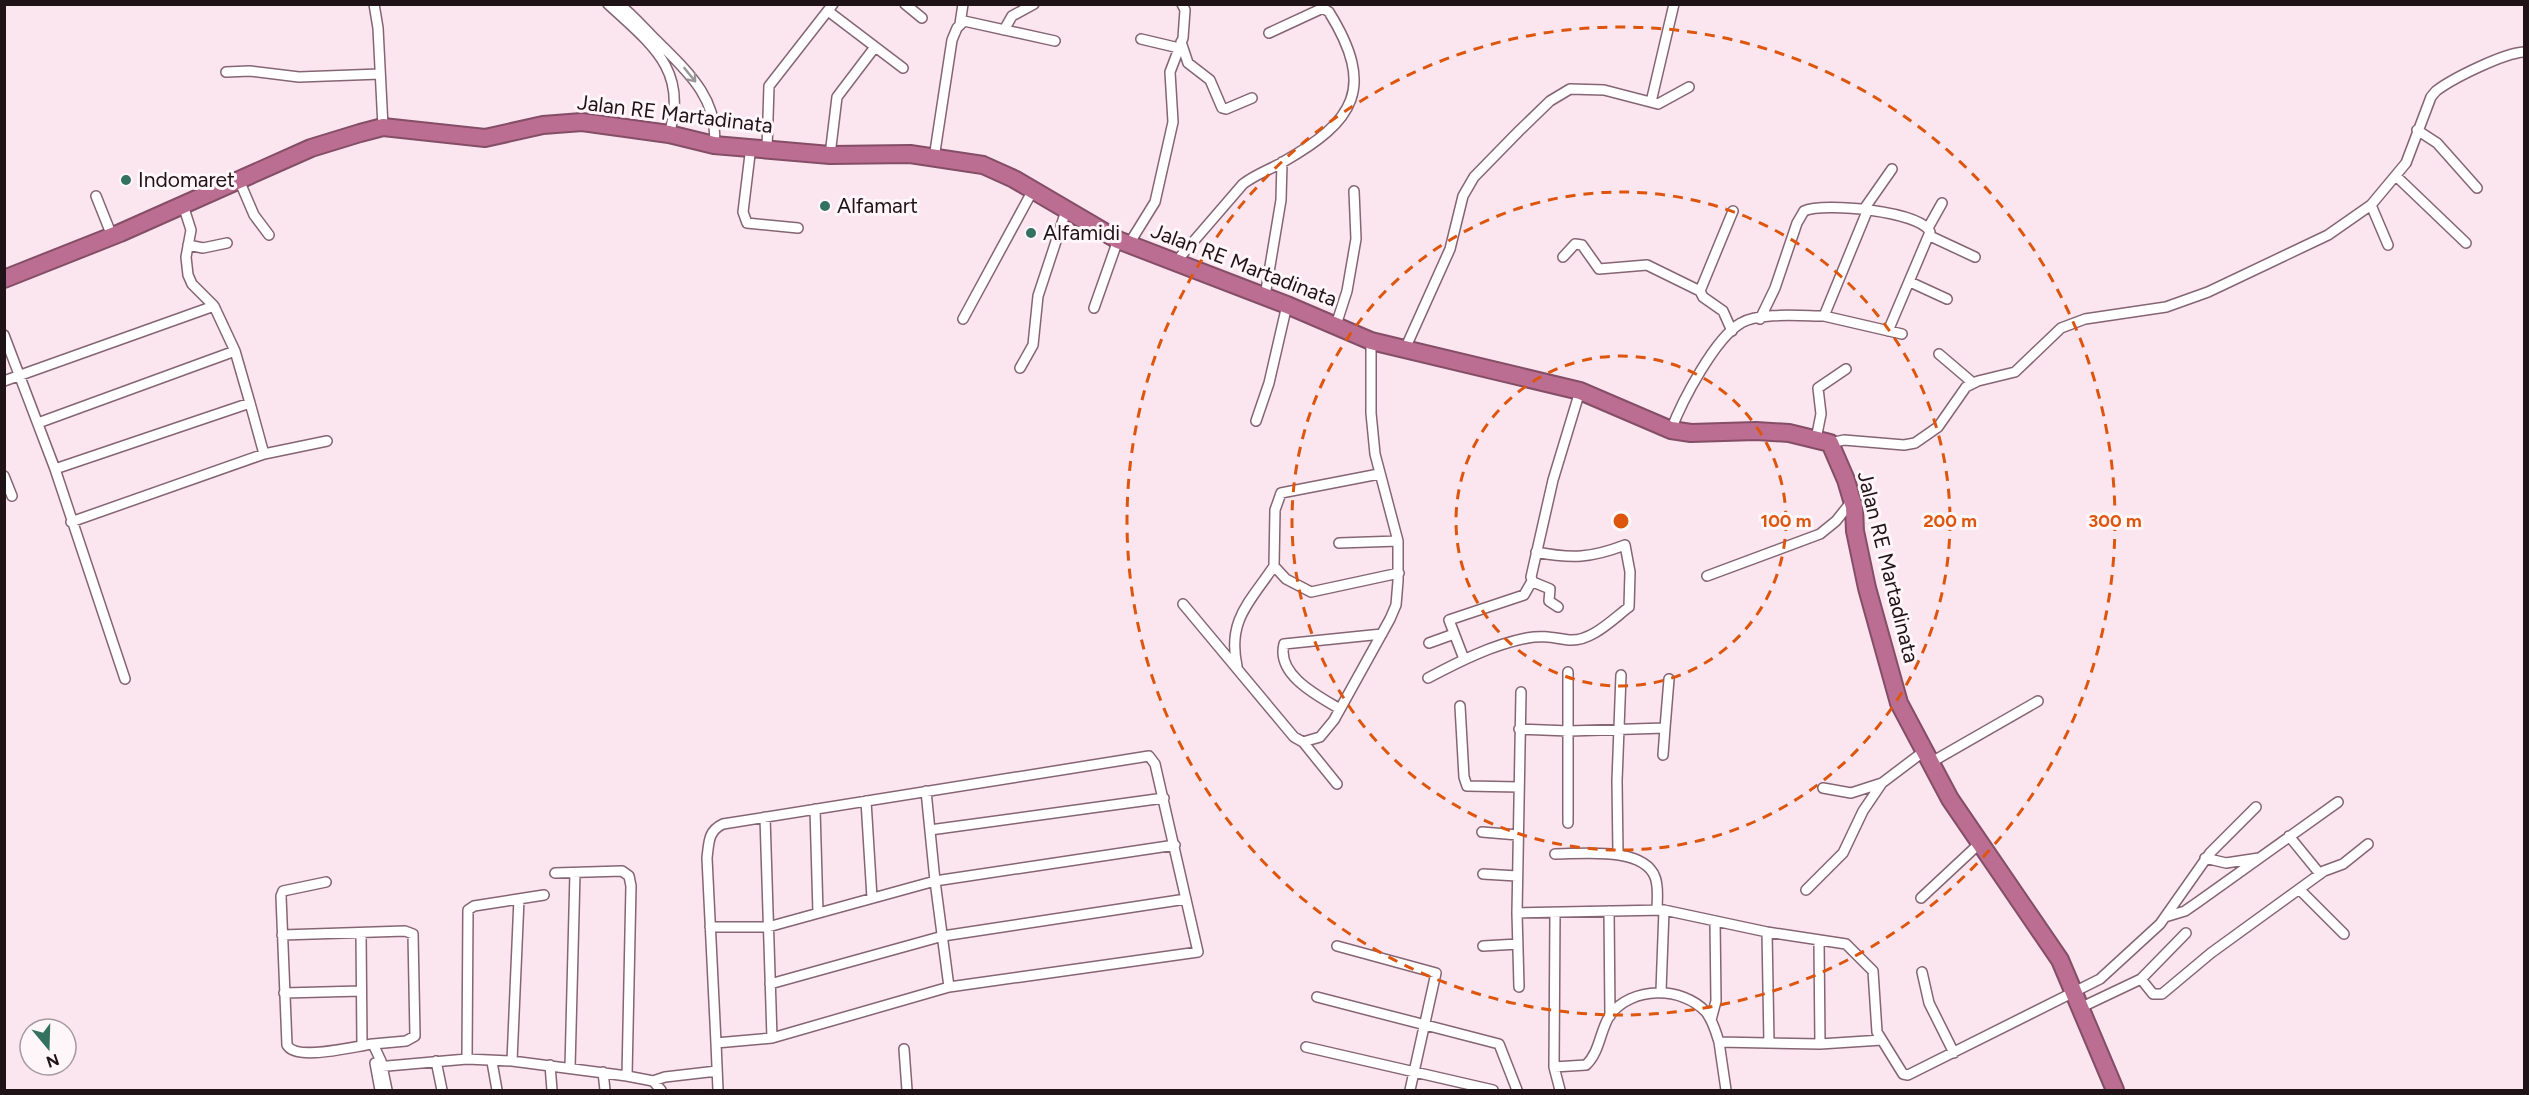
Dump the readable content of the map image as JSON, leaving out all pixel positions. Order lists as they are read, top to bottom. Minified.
{"streets":{"highway":["Jalan RE Martadinata"]},"places":["Indomaret","Alfamart","Alfamidi"],"north":"bottom","rings":["100 m","200 m","300 m"]}
